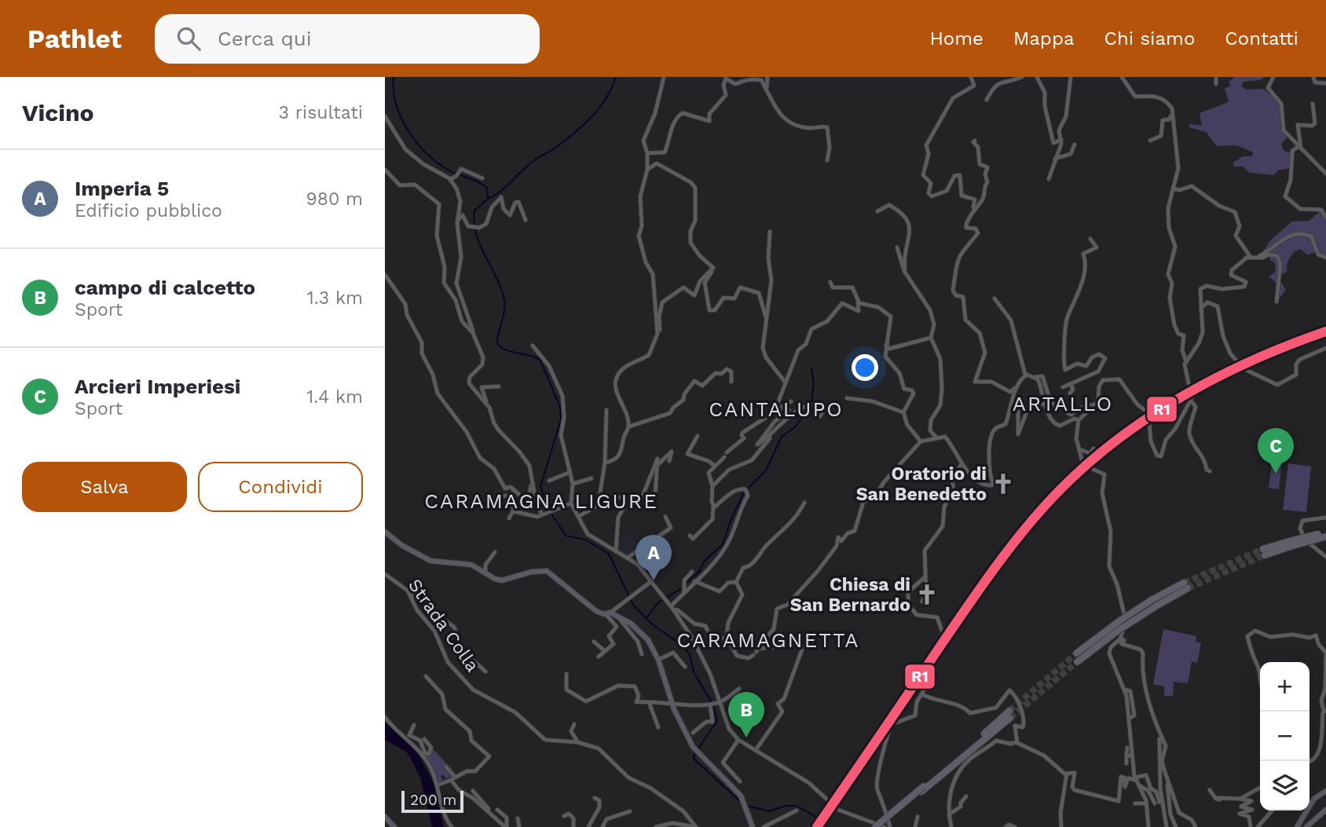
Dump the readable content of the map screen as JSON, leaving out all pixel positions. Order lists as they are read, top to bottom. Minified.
{"streets":{"street":["Strada Colla"]},"districts":["ARTALLO","CANTALUPO","CARAMAGNA LIGURE","CARAMAGNETTA"],"places":{"church":["Oratorio di San Benedetto","Chiesa di San Bernardo"]},"lines":["transit line R1"],"scale_bar":"200 m","page":{"header":"Pathlet","search":"Cerca qui","nav":["Home","Mappa","Chi siamo","Contatti"],"heading":["Vicino","3 risultati"],"list":[{"mark":"A","name":"Imperia 5","note":"Edificio pubblico","value":"980 m"},{"mark":"B","name":"campo di calcetto","note":"Sport","value":"1.3 km"},{"mark":"C","name":"Arcieri Imperiesi","note":"Sport","value":"1.4 km"}],"pins":["C","A","B"],"buttons":["Salva","Condividi"],"map_buttons":["+","−"],"scale":"200 m"}}
